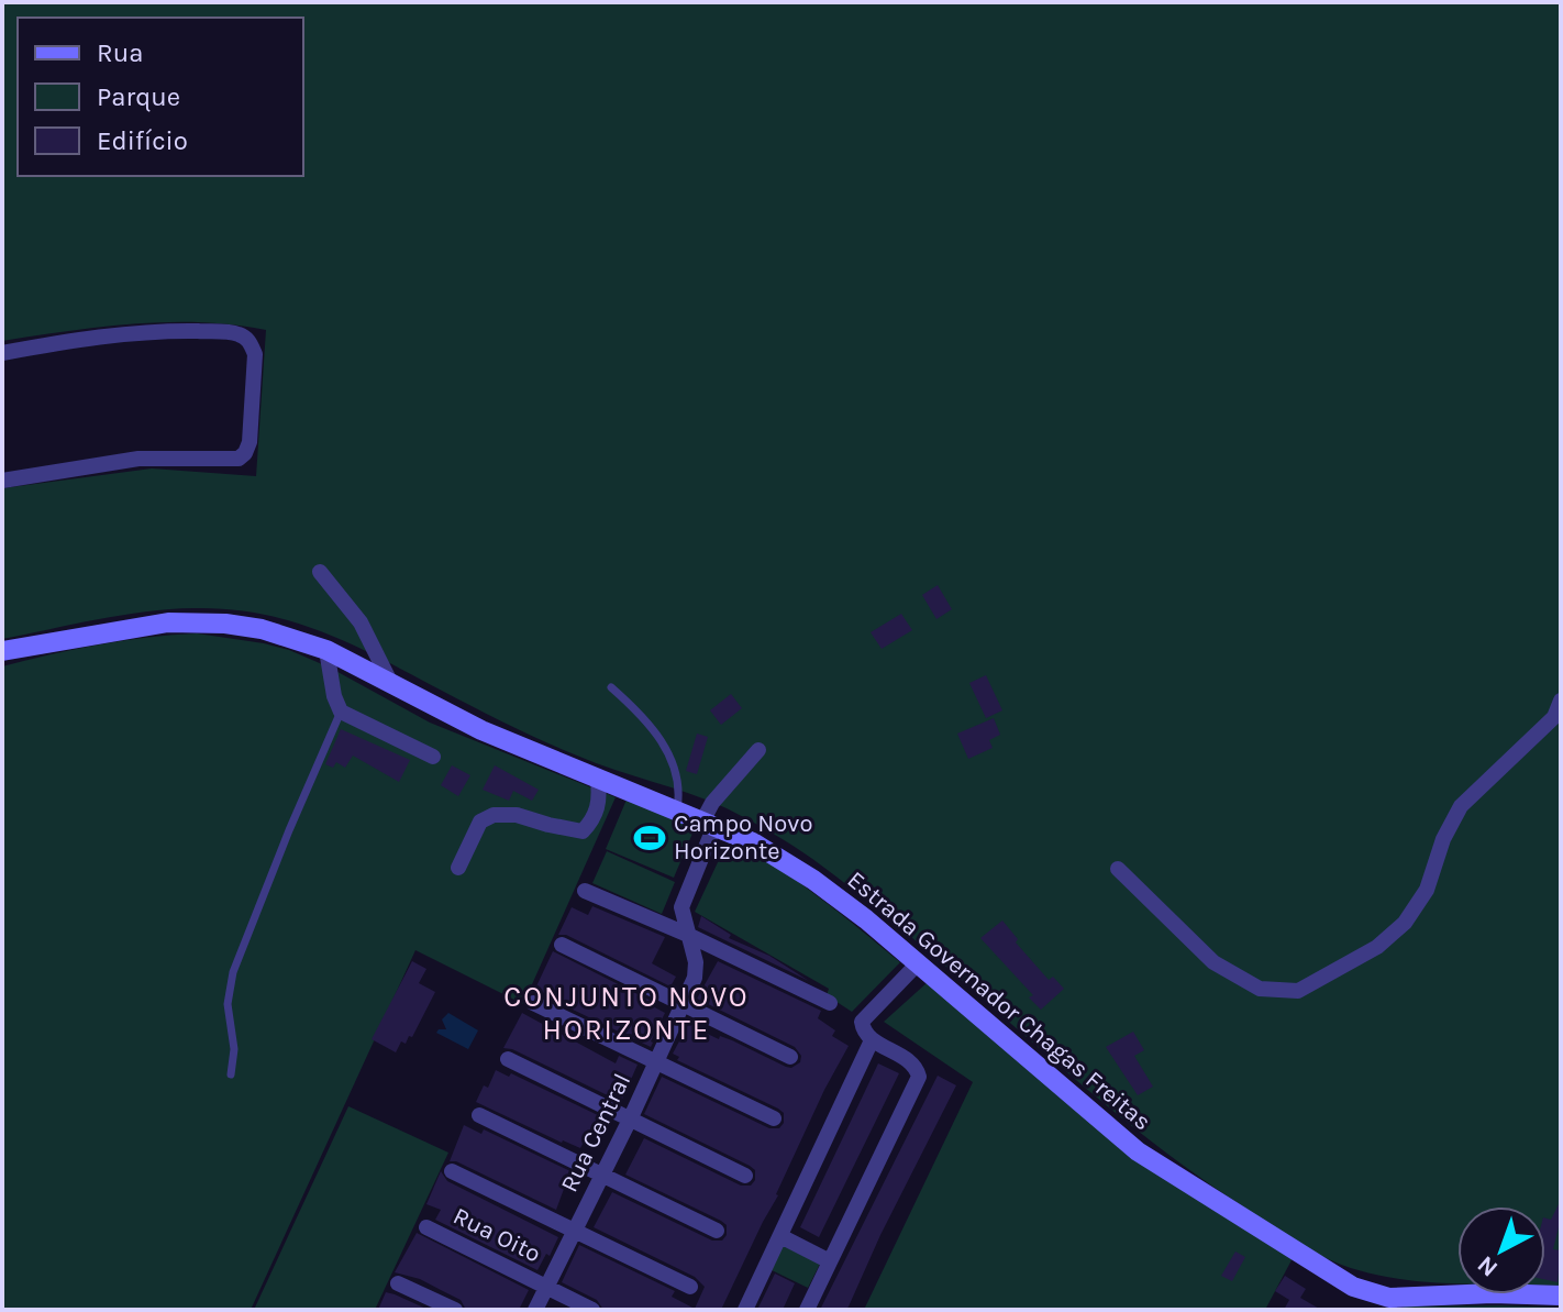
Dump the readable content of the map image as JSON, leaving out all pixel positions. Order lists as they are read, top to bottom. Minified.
{"streets":{"main road":["Estrada Governador Chagas Freitas"],"street":["Rua Central","Rua Oito"]},"crossings":[["Estrada Governador Chagas Freitas","Rua Central"],["Rua Central","Rua Oito"]],"districts":["CONJUNTO NOVO HORIZONTE"],"places":{"sports":["Campo Novo Horizonte"]},"legend":["Rua","Parque","Edifício"],"north":"bottom left"}
